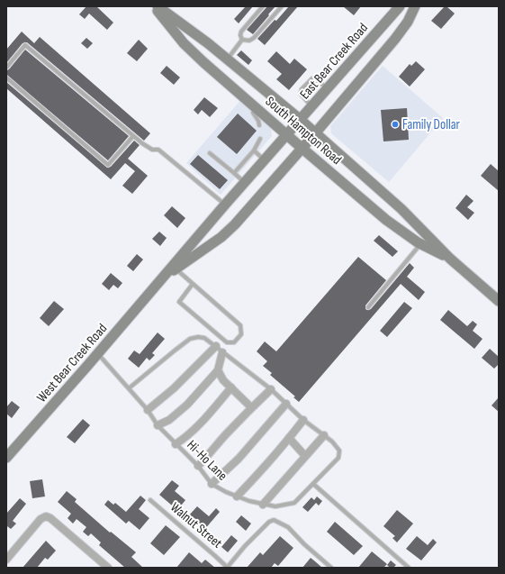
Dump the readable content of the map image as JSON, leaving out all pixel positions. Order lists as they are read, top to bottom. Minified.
{"streets":{"main road":["East Bear Creek Road","South Hampton Road","West Bear Creek Road"],"lane":["Hi-Ho Lane","Walnut Street"]},"crossings":[["East Bear Creek Road","South Hampton Road"],["East Bear Creek Road","West Bear Creek Road"],["South Hampton Road","West Bear Creek Road"],["West Bear Creek Road","Hi-Ho Lane"]],"places":["Family Dollar"]}
